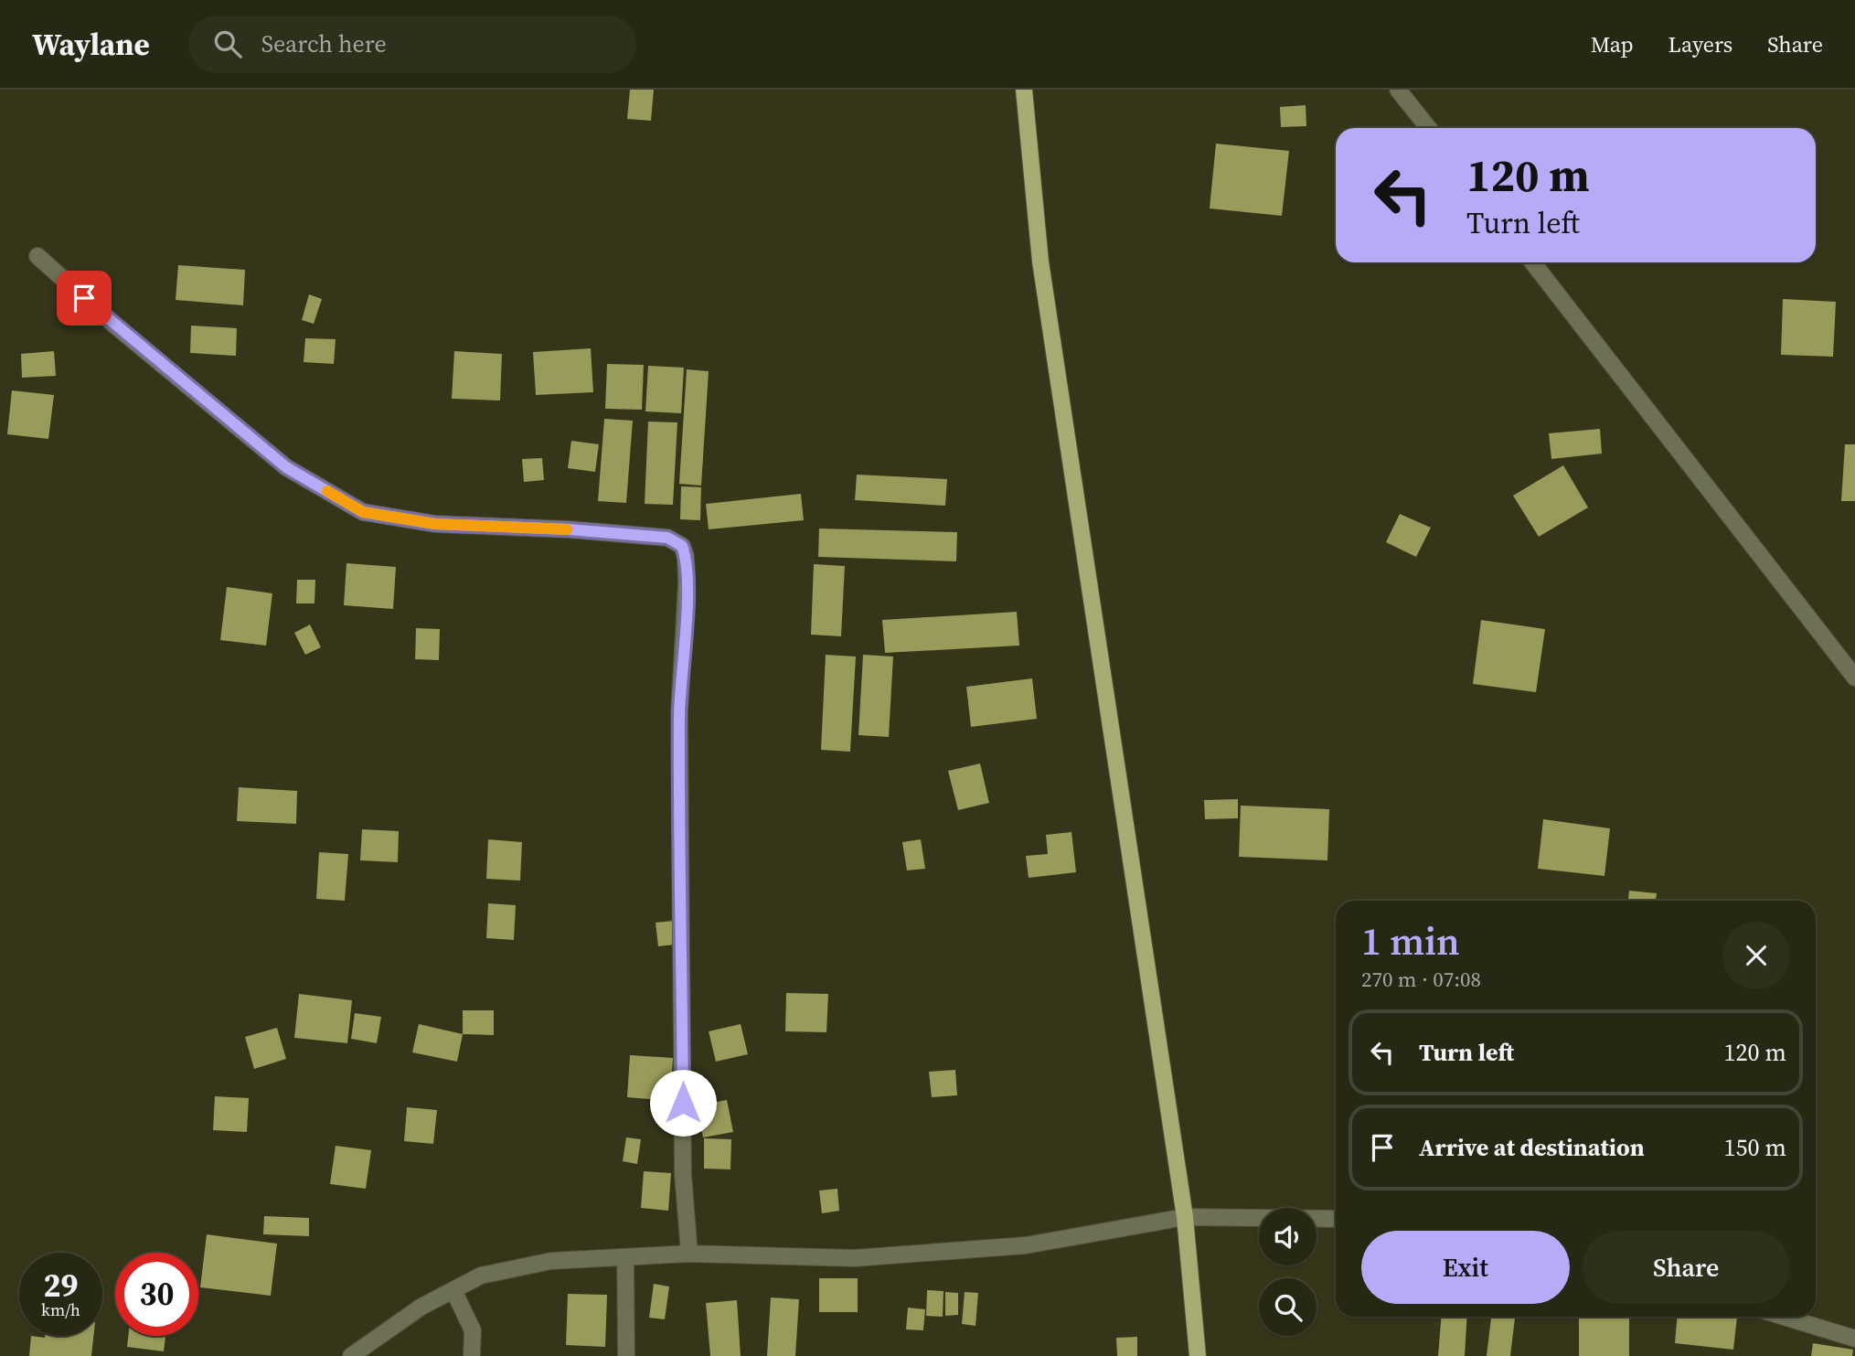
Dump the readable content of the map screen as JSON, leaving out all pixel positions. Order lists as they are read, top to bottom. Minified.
{"page":{"header":"Waylane","search":"Search here","nav":["Map","Layers","Share"],"turn":["120 m","Turn left"],"heading":["1 min","270 m · 07:08"],"list":[{"name":"Turn left","value":"120 m"},{"name":"Arrive at destination","value":"150 m"}],"buttons":["Exit","Share"],"speed":"29 km/h","limit":"30"}}
